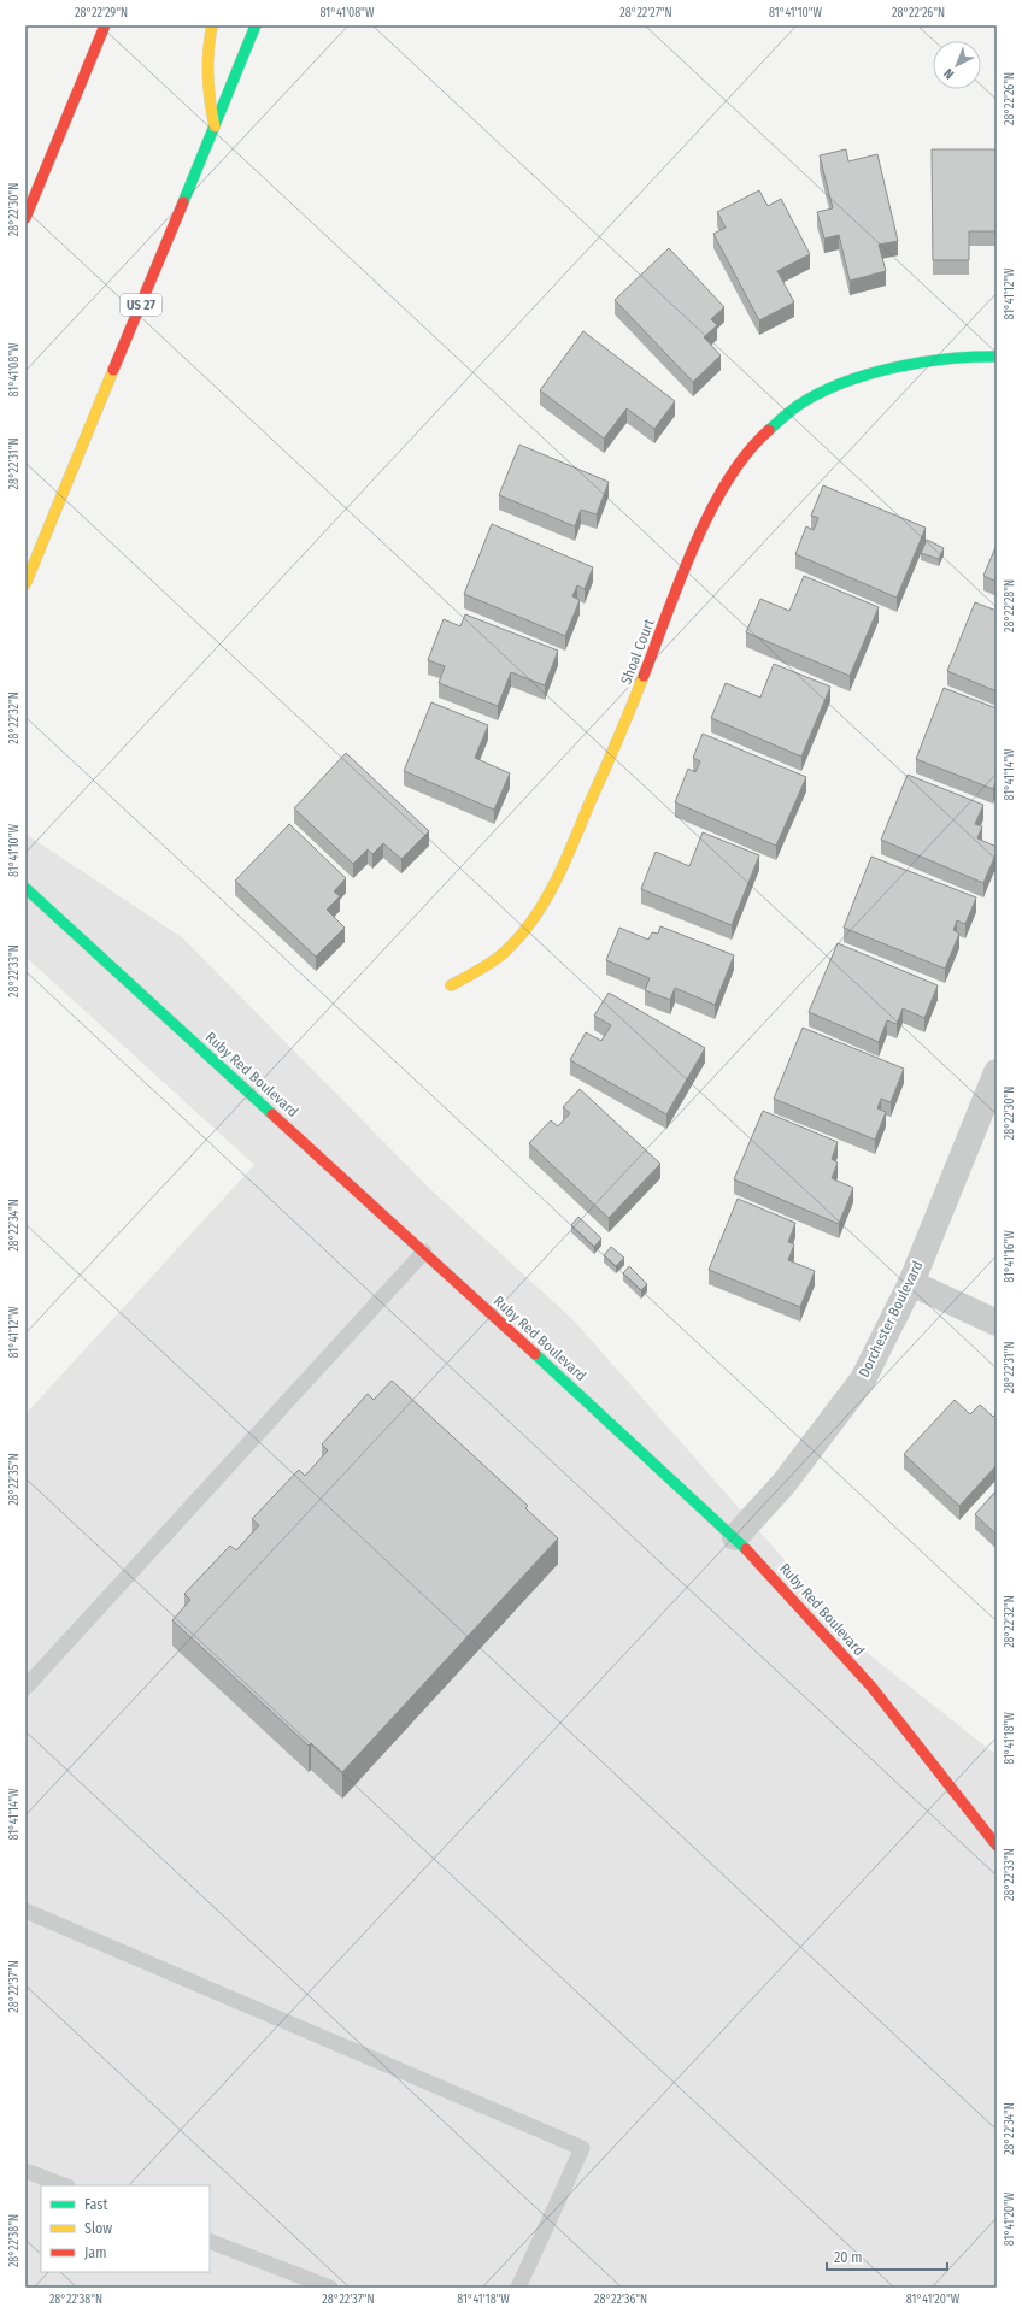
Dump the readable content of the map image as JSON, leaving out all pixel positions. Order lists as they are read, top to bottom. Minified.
{"streets":{"main road":["US 27","Shoal Court","Ruby Red Boulevard"],"street":["Dorchester Boulevard"]},"crossings":[["Ruby Red Boulevard","Dorchester Boulevard"]],"legend":["Fast","Slow","Jam"],"scale_bar":"20 m","north":"bottom left","coordinates":["28°22'29\"N","81°41'08\"W","28°22'27\"N","81°41'10\"W","28°22'26\"N","28°22'30\"N","81°41'12\"W","28°22'31\"N","28°22'28\"N","28°22'32\"N","81°41'14\"W","28°22'33\"N","28°22'34\"N","81°41'16\"W","28°22'35\"N","81°41'18\"W","28°22'37\"N","81°41'20\"W","28°22'38\"N","28°22'36\"N"]}
